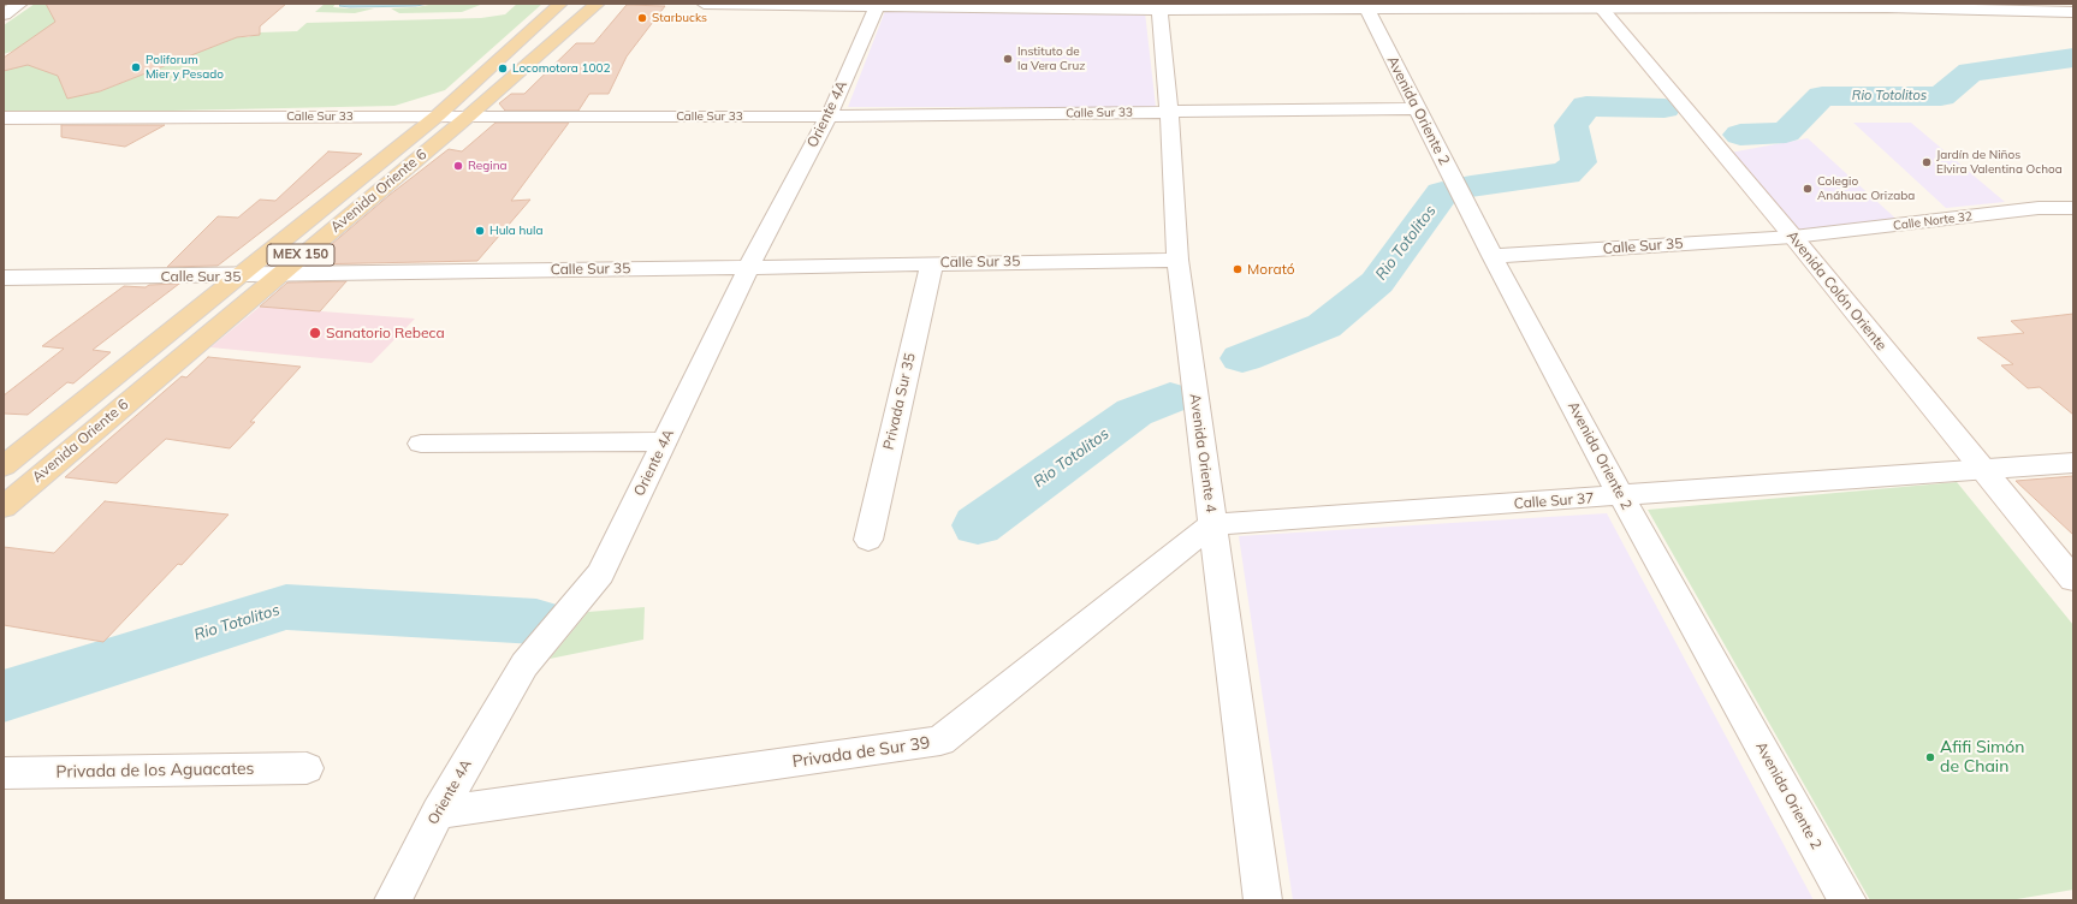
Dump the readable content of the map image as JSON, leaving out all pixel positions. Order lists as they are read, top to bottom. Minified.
{"streets":{"main road":["Avenida Oriente 6","MEX 150"],"street":["Avenida Oriente 2","Calle Sur 33","Oriente 4A","Calle Norte 32","Calle Sur 35","Avenida Colón Oriente","Privada Sur 35","Avenida Oriente 4","Calle Sur 37","Privada de Sur 39","Privada de los Aguacates"]},"crossings":[["Avenida Oriente 2","Calle Sur 33"],["Avenida Oriente 2","Calle Sur 35"],["Avenida Oriente 2","Calle Sur 37"],["Calle Sur 33","Oriente 4A"],["Calle Sur 33","Avenida Oriente 6"],["Calle Sur 33","Avenida Oriente 4"],["Oriente 4A","Calle Sur 35"],["Oriente 4A","Privada de Sur 39"],["Avenida Oriente 6","Calle Sur 35"],["Calle Norte 32","Calle Sur 35"],["Calle Norte 32","Avenida Colón Oriente"],["Calle Sur 35","Avenida Colón Oriente"],["Calle Sur 35","Privada Sur 35"],["Calle Sur 35","Avenida Oriente 4"],["Avenida Colón Oriente","Calle Sur 37"],["Avenida Oriente 4","Calle Sur 37"],["Avenida Oriente 4","Privada de Sur 39"],["Calle Sur 37","Privada de Sur 39"]],"water":["Rio Totolitos"],"places":["Starbucks","Instituto de la Vera Cruz","Poliforum Mier y Pesado","Locomotora 1002","Jardín de Niños Elvira Valentina Ochoa","Regina","Colegio Anáhuac Orizaba","Hula hula","Morató","Sanatorio Rebeca","Afifi Simón de Chain"]}
